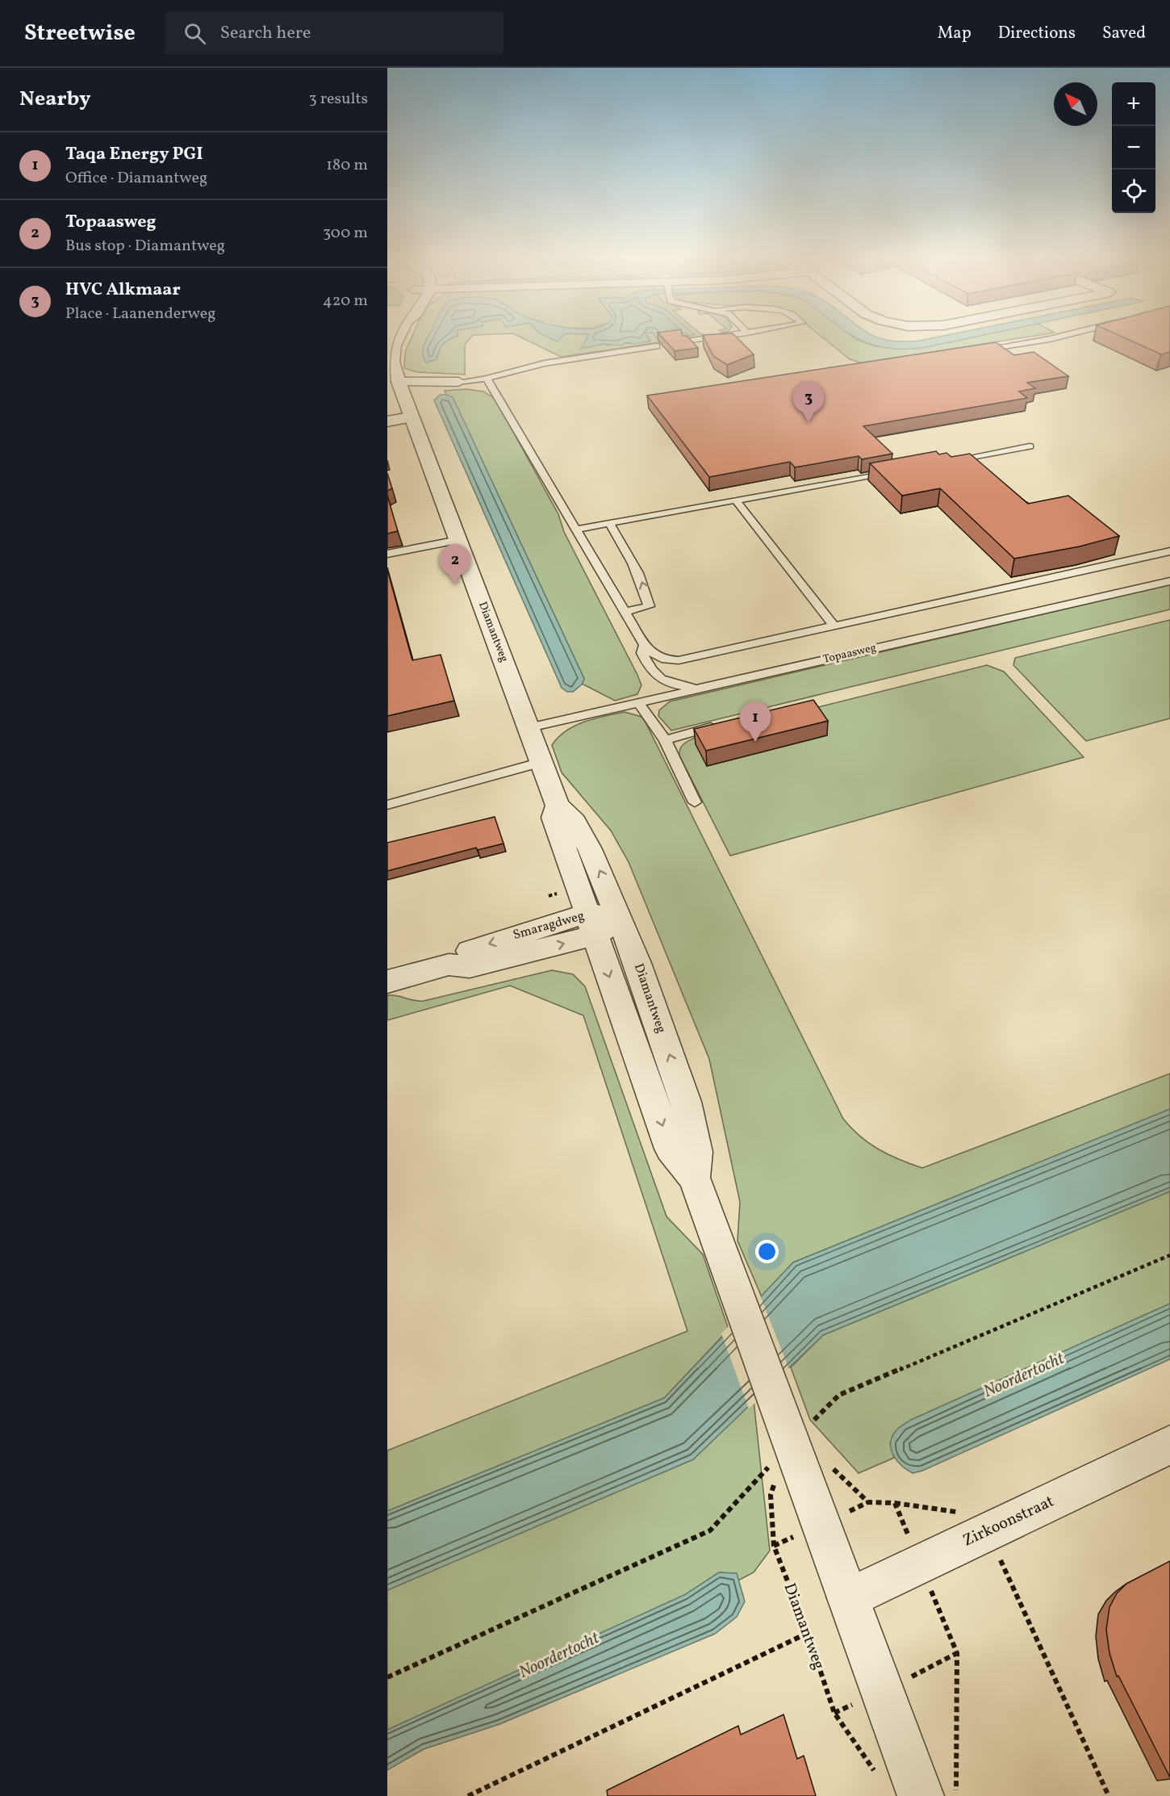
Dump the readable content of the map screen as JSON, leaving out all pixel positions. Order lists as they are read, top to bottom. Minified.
{"streets":{"street":["Diamantweg","Smaragdweg","Zirkoonstraat"],"lane":["Topaasweg"]},"crossings":[["Diamantweg","Topaasweg"],["Diamantweg","Smaragdweg"],["Diamantweg","Zirkoonstraat"]],"water":["Noordertocht"],"north":"top left","page":{"header":"Streetwise","search":"Search here","nav":["Map","Directions","Saved"],"heading":["Nearby","3 results"],"map_buttons":["+","−"],"list":[{"mark":"1","name":"Taqa Energy PGI","note":"Office · Diamantweg","value":"180 m"},{"mark":"2","name":"Topaasweg","note":"Bus stop · Diamantweg","value":"300 m"},{"mark":"3","name":"HVC Alkmaar","note":"Place · Laanenderweg","value":"420 m"}],"pins":["3","2","1"]}}
